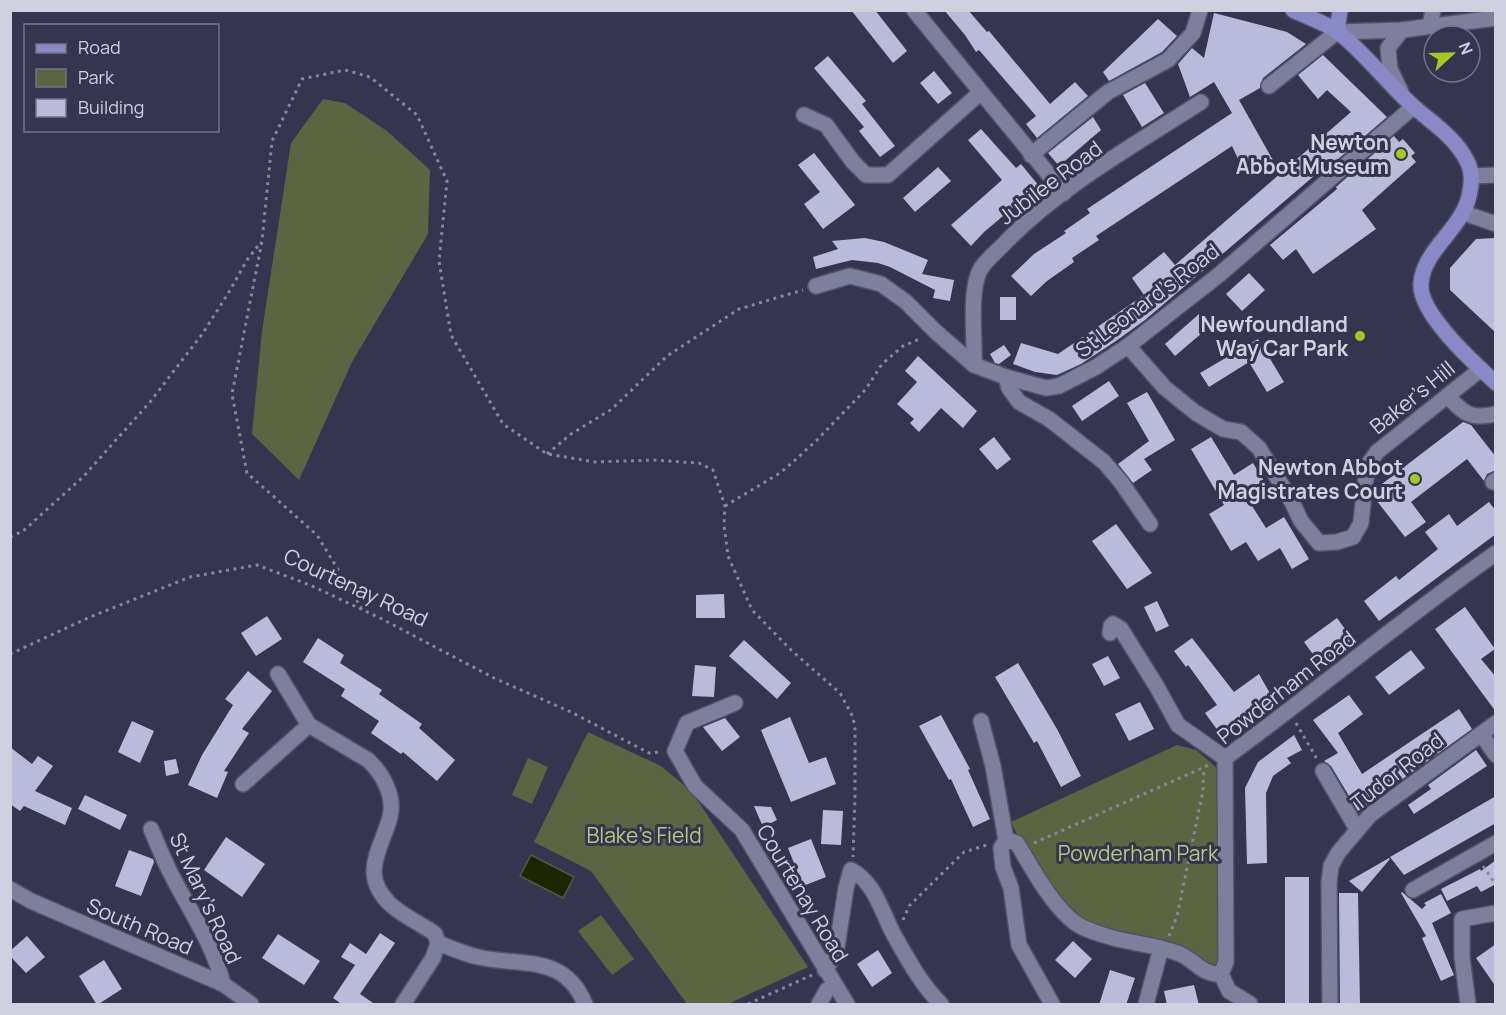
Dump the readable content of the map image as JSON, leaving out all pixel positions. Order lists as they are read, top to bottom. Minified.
{"streets":{"street":["Jubilee Road","St Leonard's Road","Baker's Hill","Courtenay Road","Powderham Road","Tudor Road","St Mary's Road","South Road"]},"crossings":[["Jubilee Road","St Leonard's Road"],["St Leonard's Road","Baker's Hill"],["St Mary's Road","South Road"]],"parks":["Blake's Field","Powderham Park"],"places":["Newton Abbot Museum","Newfoundland Way Car Park","Newton Abbot Magistrates Court"],"legend":["Road","Park","Building"],"north":"right"}
